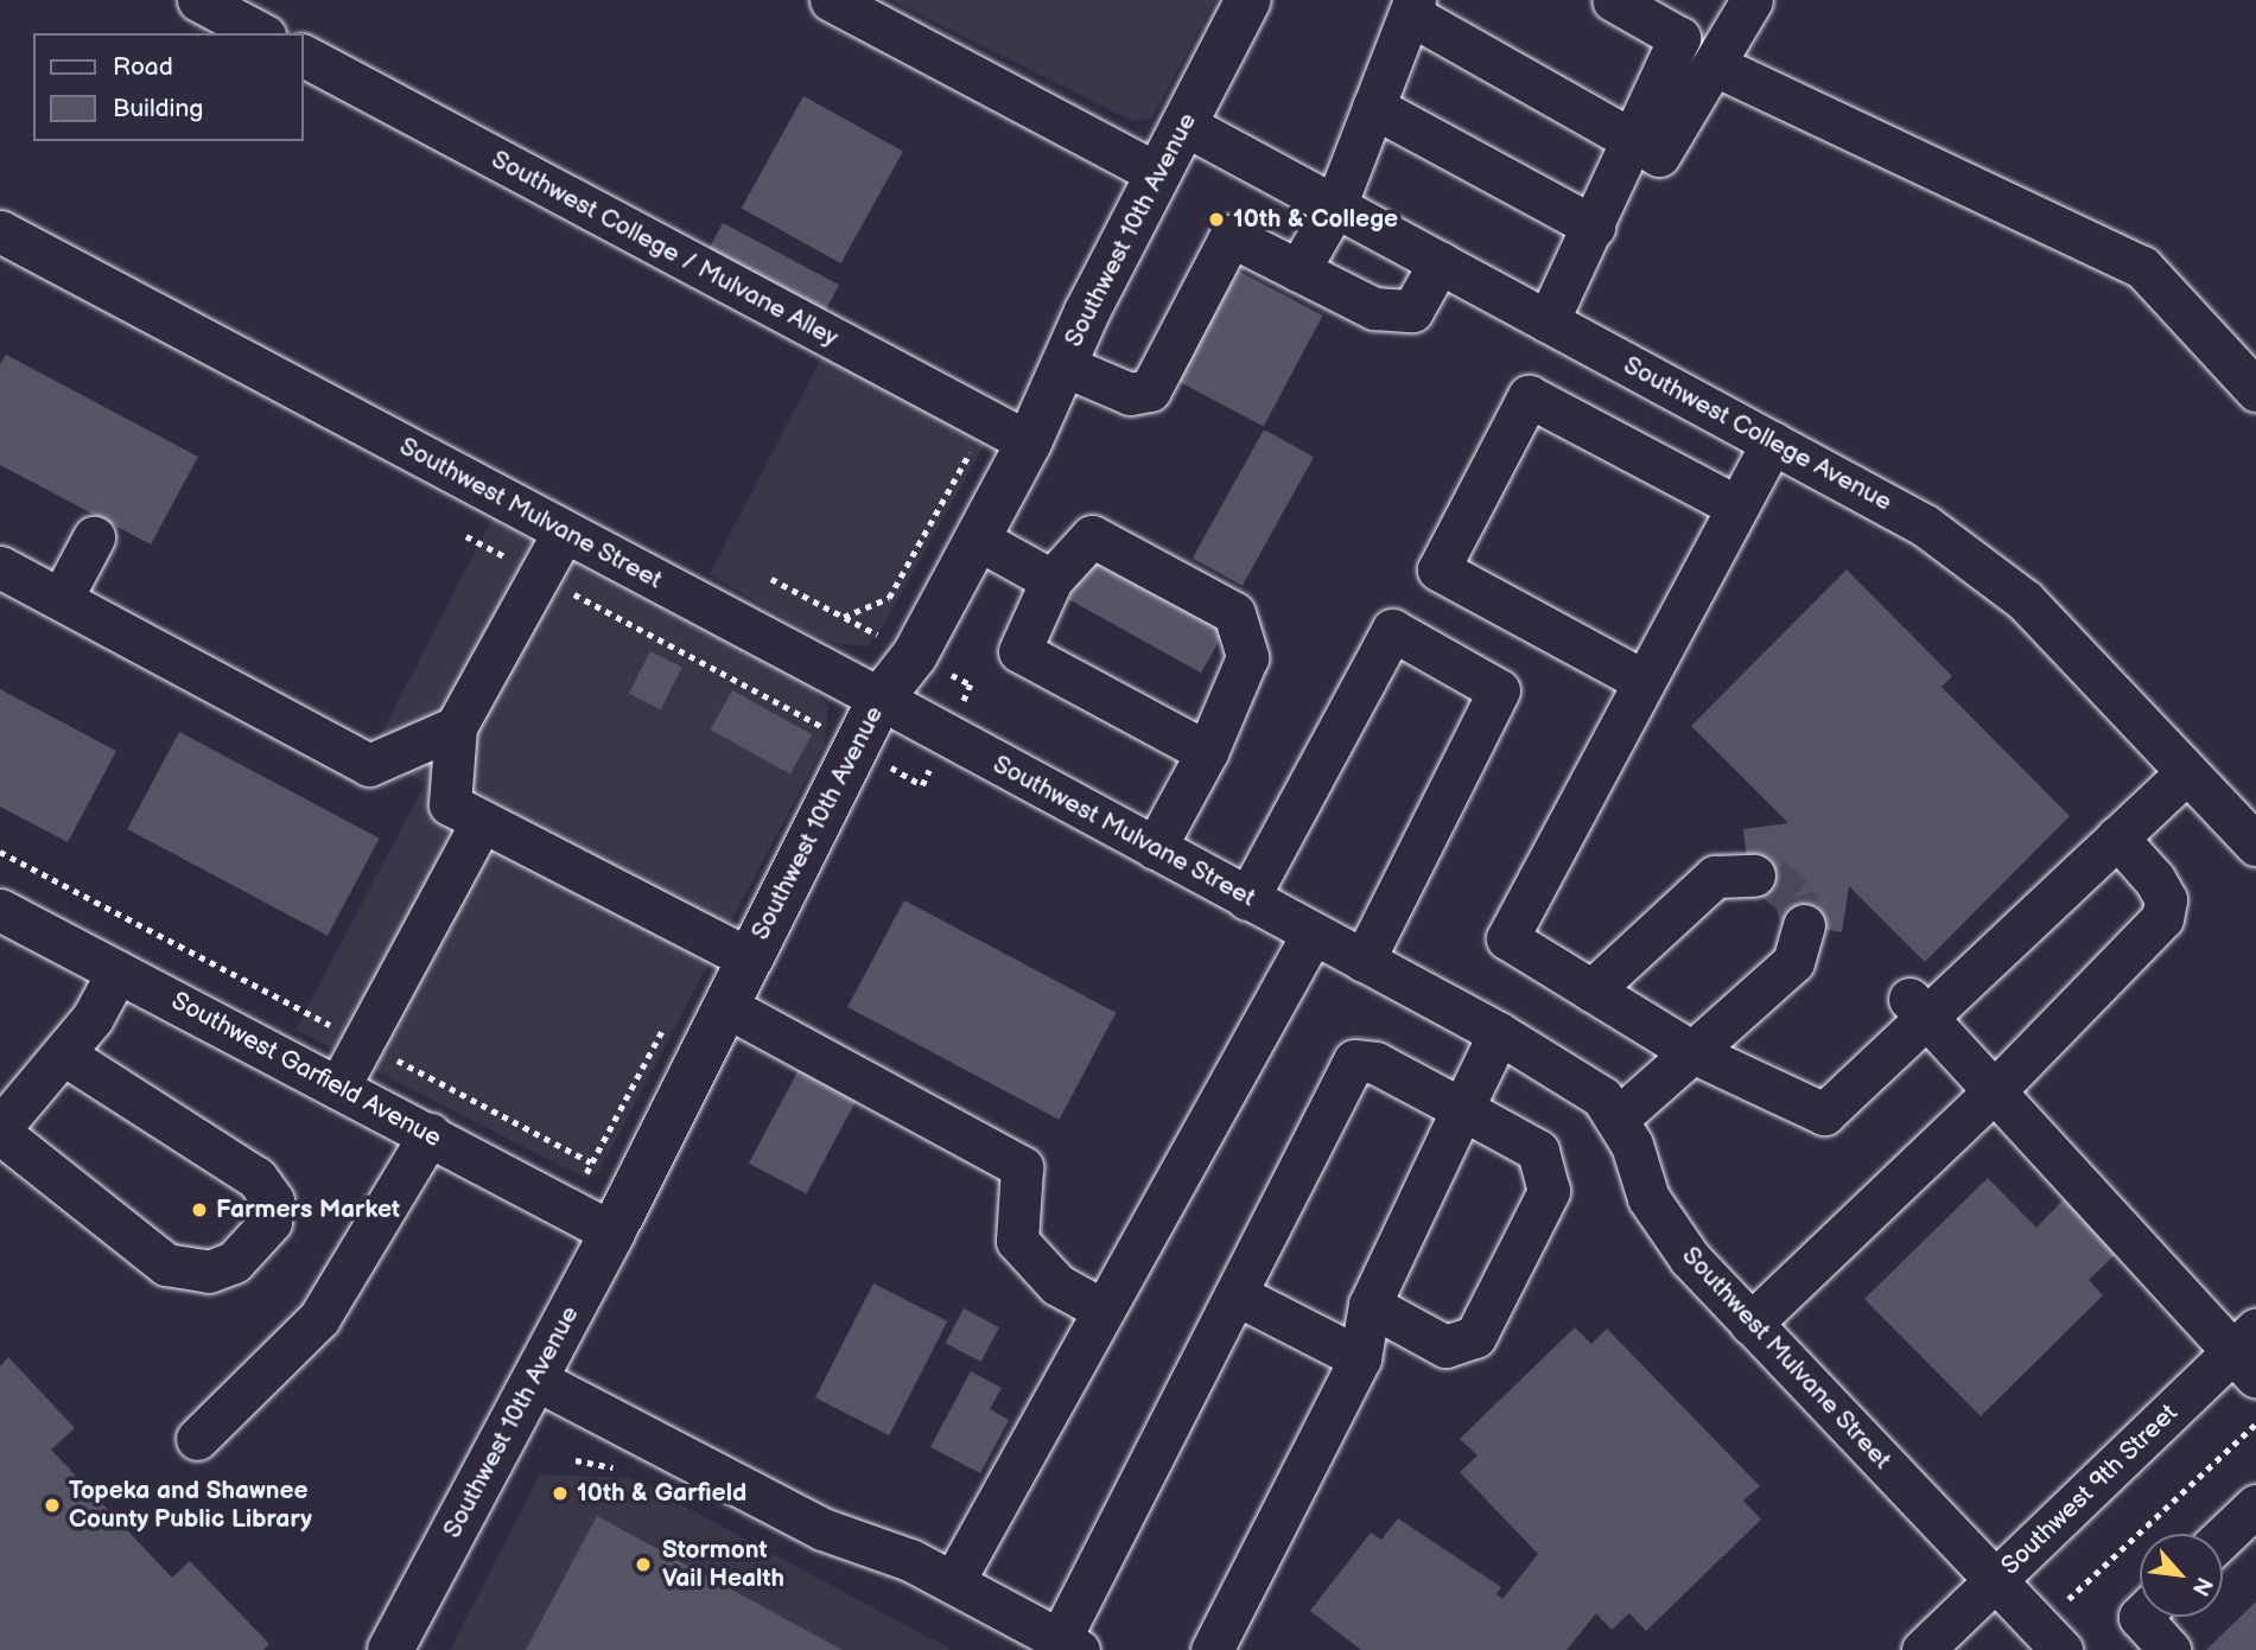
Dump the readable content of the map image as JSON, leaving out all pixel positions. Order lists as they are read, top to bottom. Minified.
{"streets":{"main road":["Southwest 10th Avenue"],"street":["Southwest College / Mulvane Alley","Southwest College Avenue","Southwest Mulvane Street","Southwest Garfield Avenue","Southwest 9th Street"]},"crossings":[["Southwest 10th Avenue","Southwest College / Mulvane Alley"],["Southwest 10th Avenue","Southwest College Avenue"],["Southwest 10th Avenue","Southwest Mulvane Street"],["Southwest 10th Avenue","Southwest Garfield Avenue"],["Southwest Mulvane Street","Southwest 9th Street"]],"places":["10th & College","Farmers Market","10th & Garfield","Topeka and Shawnee County Public Library","Stormont Vail Health"],"legend":["Road","Building"],"north":"bottom right"}
